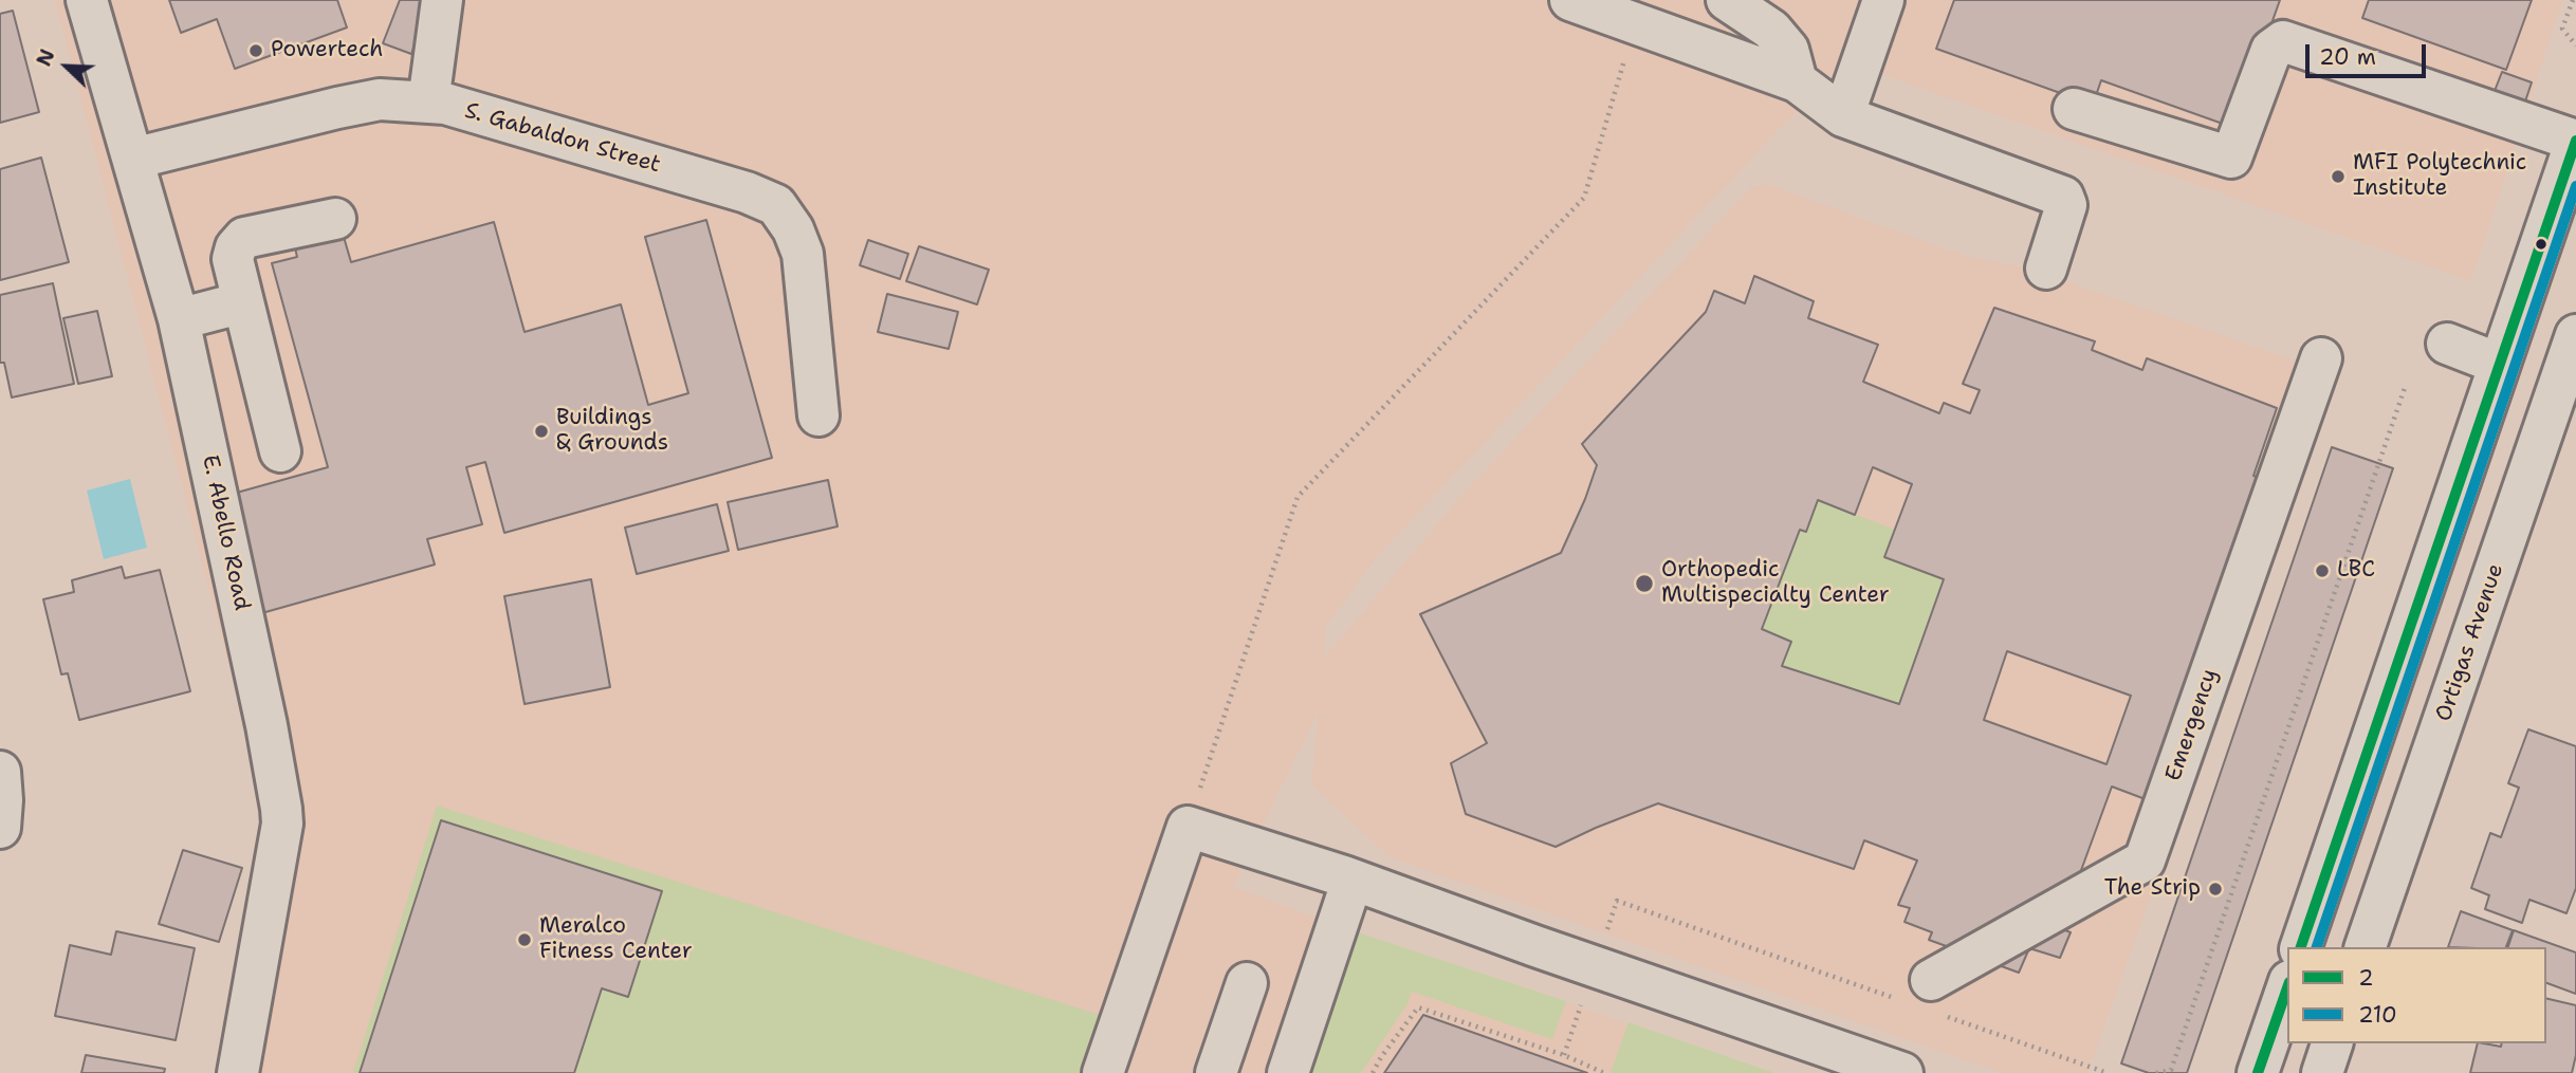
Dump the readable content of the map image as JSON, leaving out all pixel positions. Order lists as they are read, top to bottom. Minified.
{"streets":{"main road":["S. Gabaldon Street","E. Abello Road","Ortigas Avenue","Emergency"]},"crossings":[["S. Gabaldon Street","E. Abello Road"]],"places":["Powertech","MFI Polytechnic Institute","Buildings & Grounds","LBC","Orthopedic Multispecialty Center","The Strip","Meralco Fitness Center"],"lines":["transit line 2","transit line 210"],"legend":["2","210"],"scale_bar":"20 m","north":"top left"}
